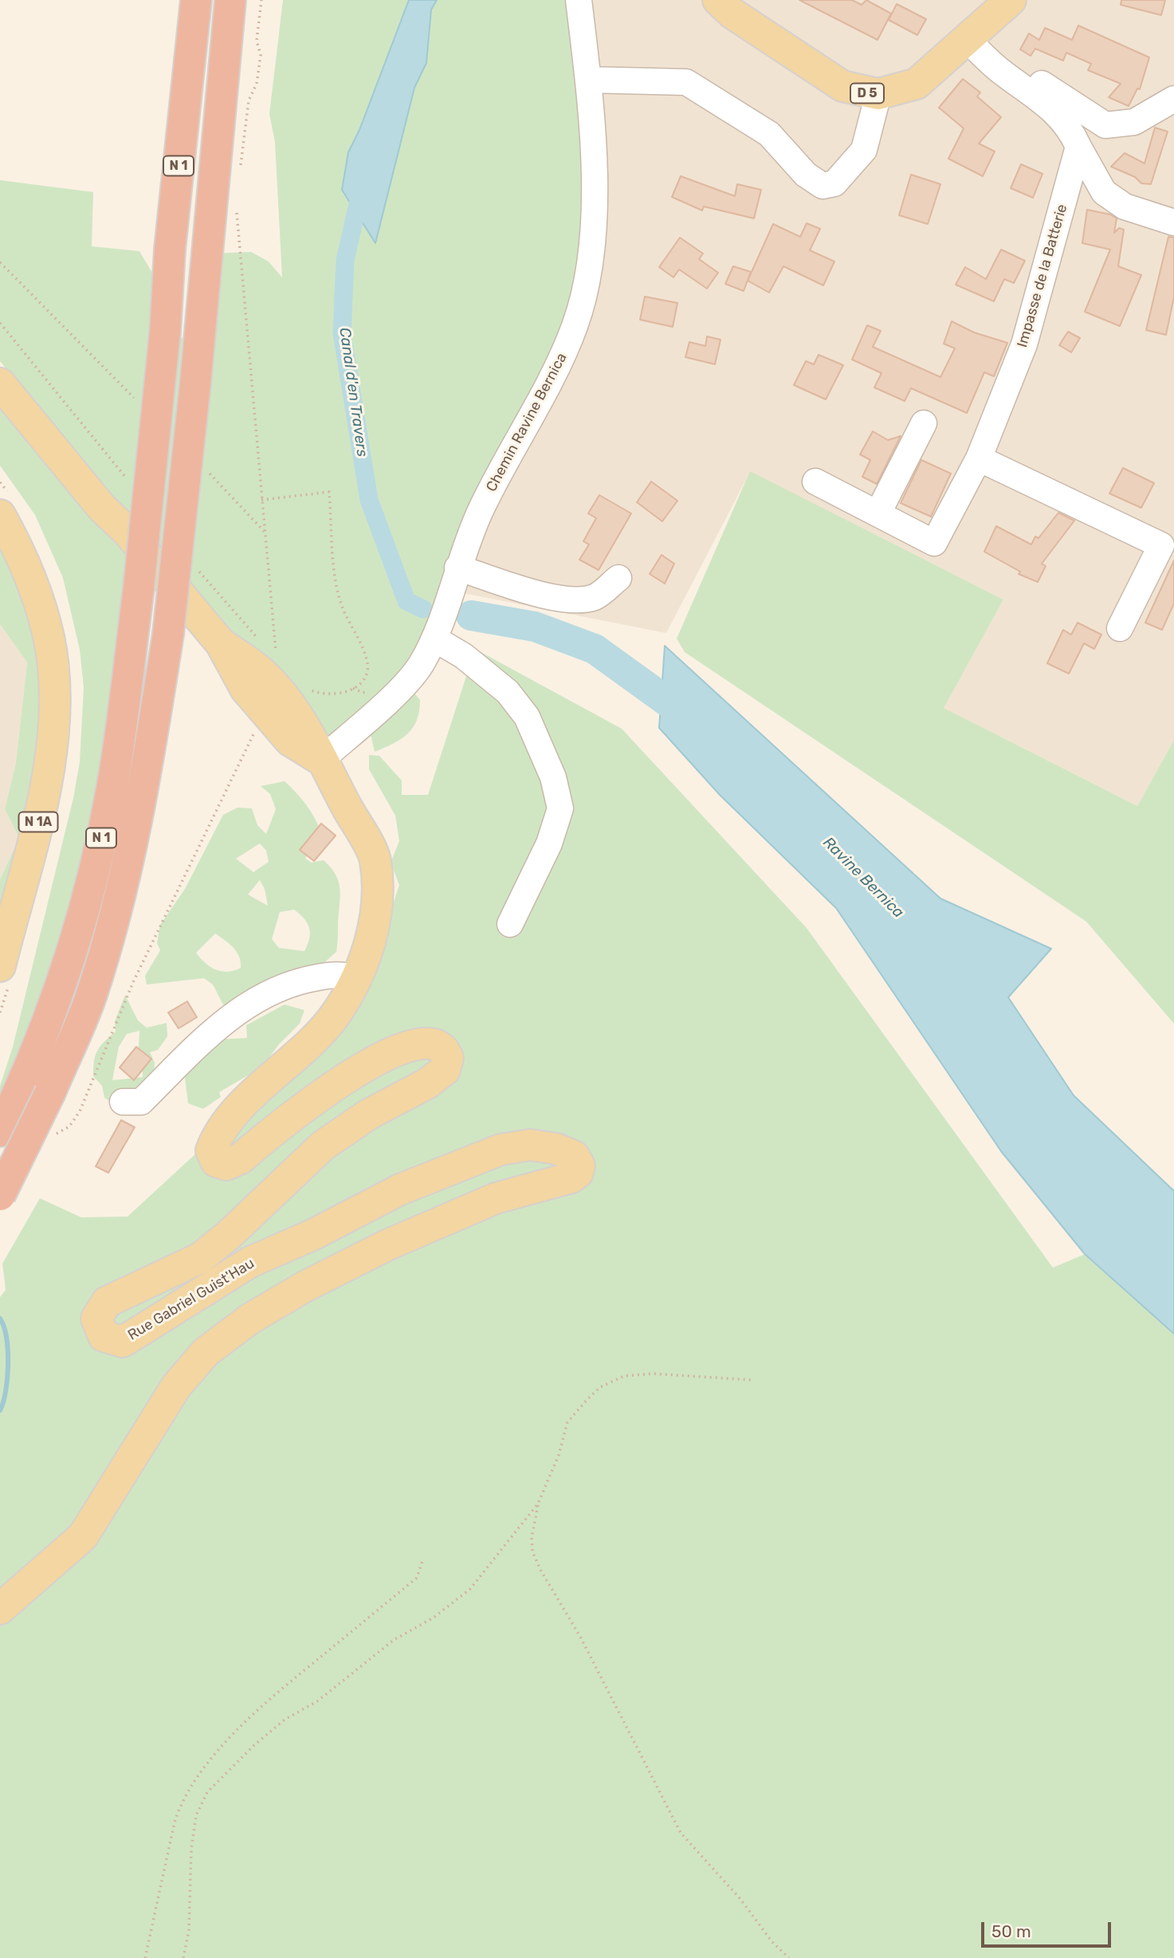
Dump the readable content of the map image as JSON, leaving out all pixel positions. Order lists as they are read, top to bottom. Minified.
{"streets":{"highway":["N 1"],"main road":["D 5","N 1A","Rue Gabriel Guist'Hau"],"street":["Impasse de la Batterie","Chemin Ravine Bernica"]},"crossings":[["Chemin Ravine Bernica","Rue Gabriel Guist'Hau"]],"water":["Canal d'en Travers","Ravine Bernica"],"scale_bar":"50 m"}
